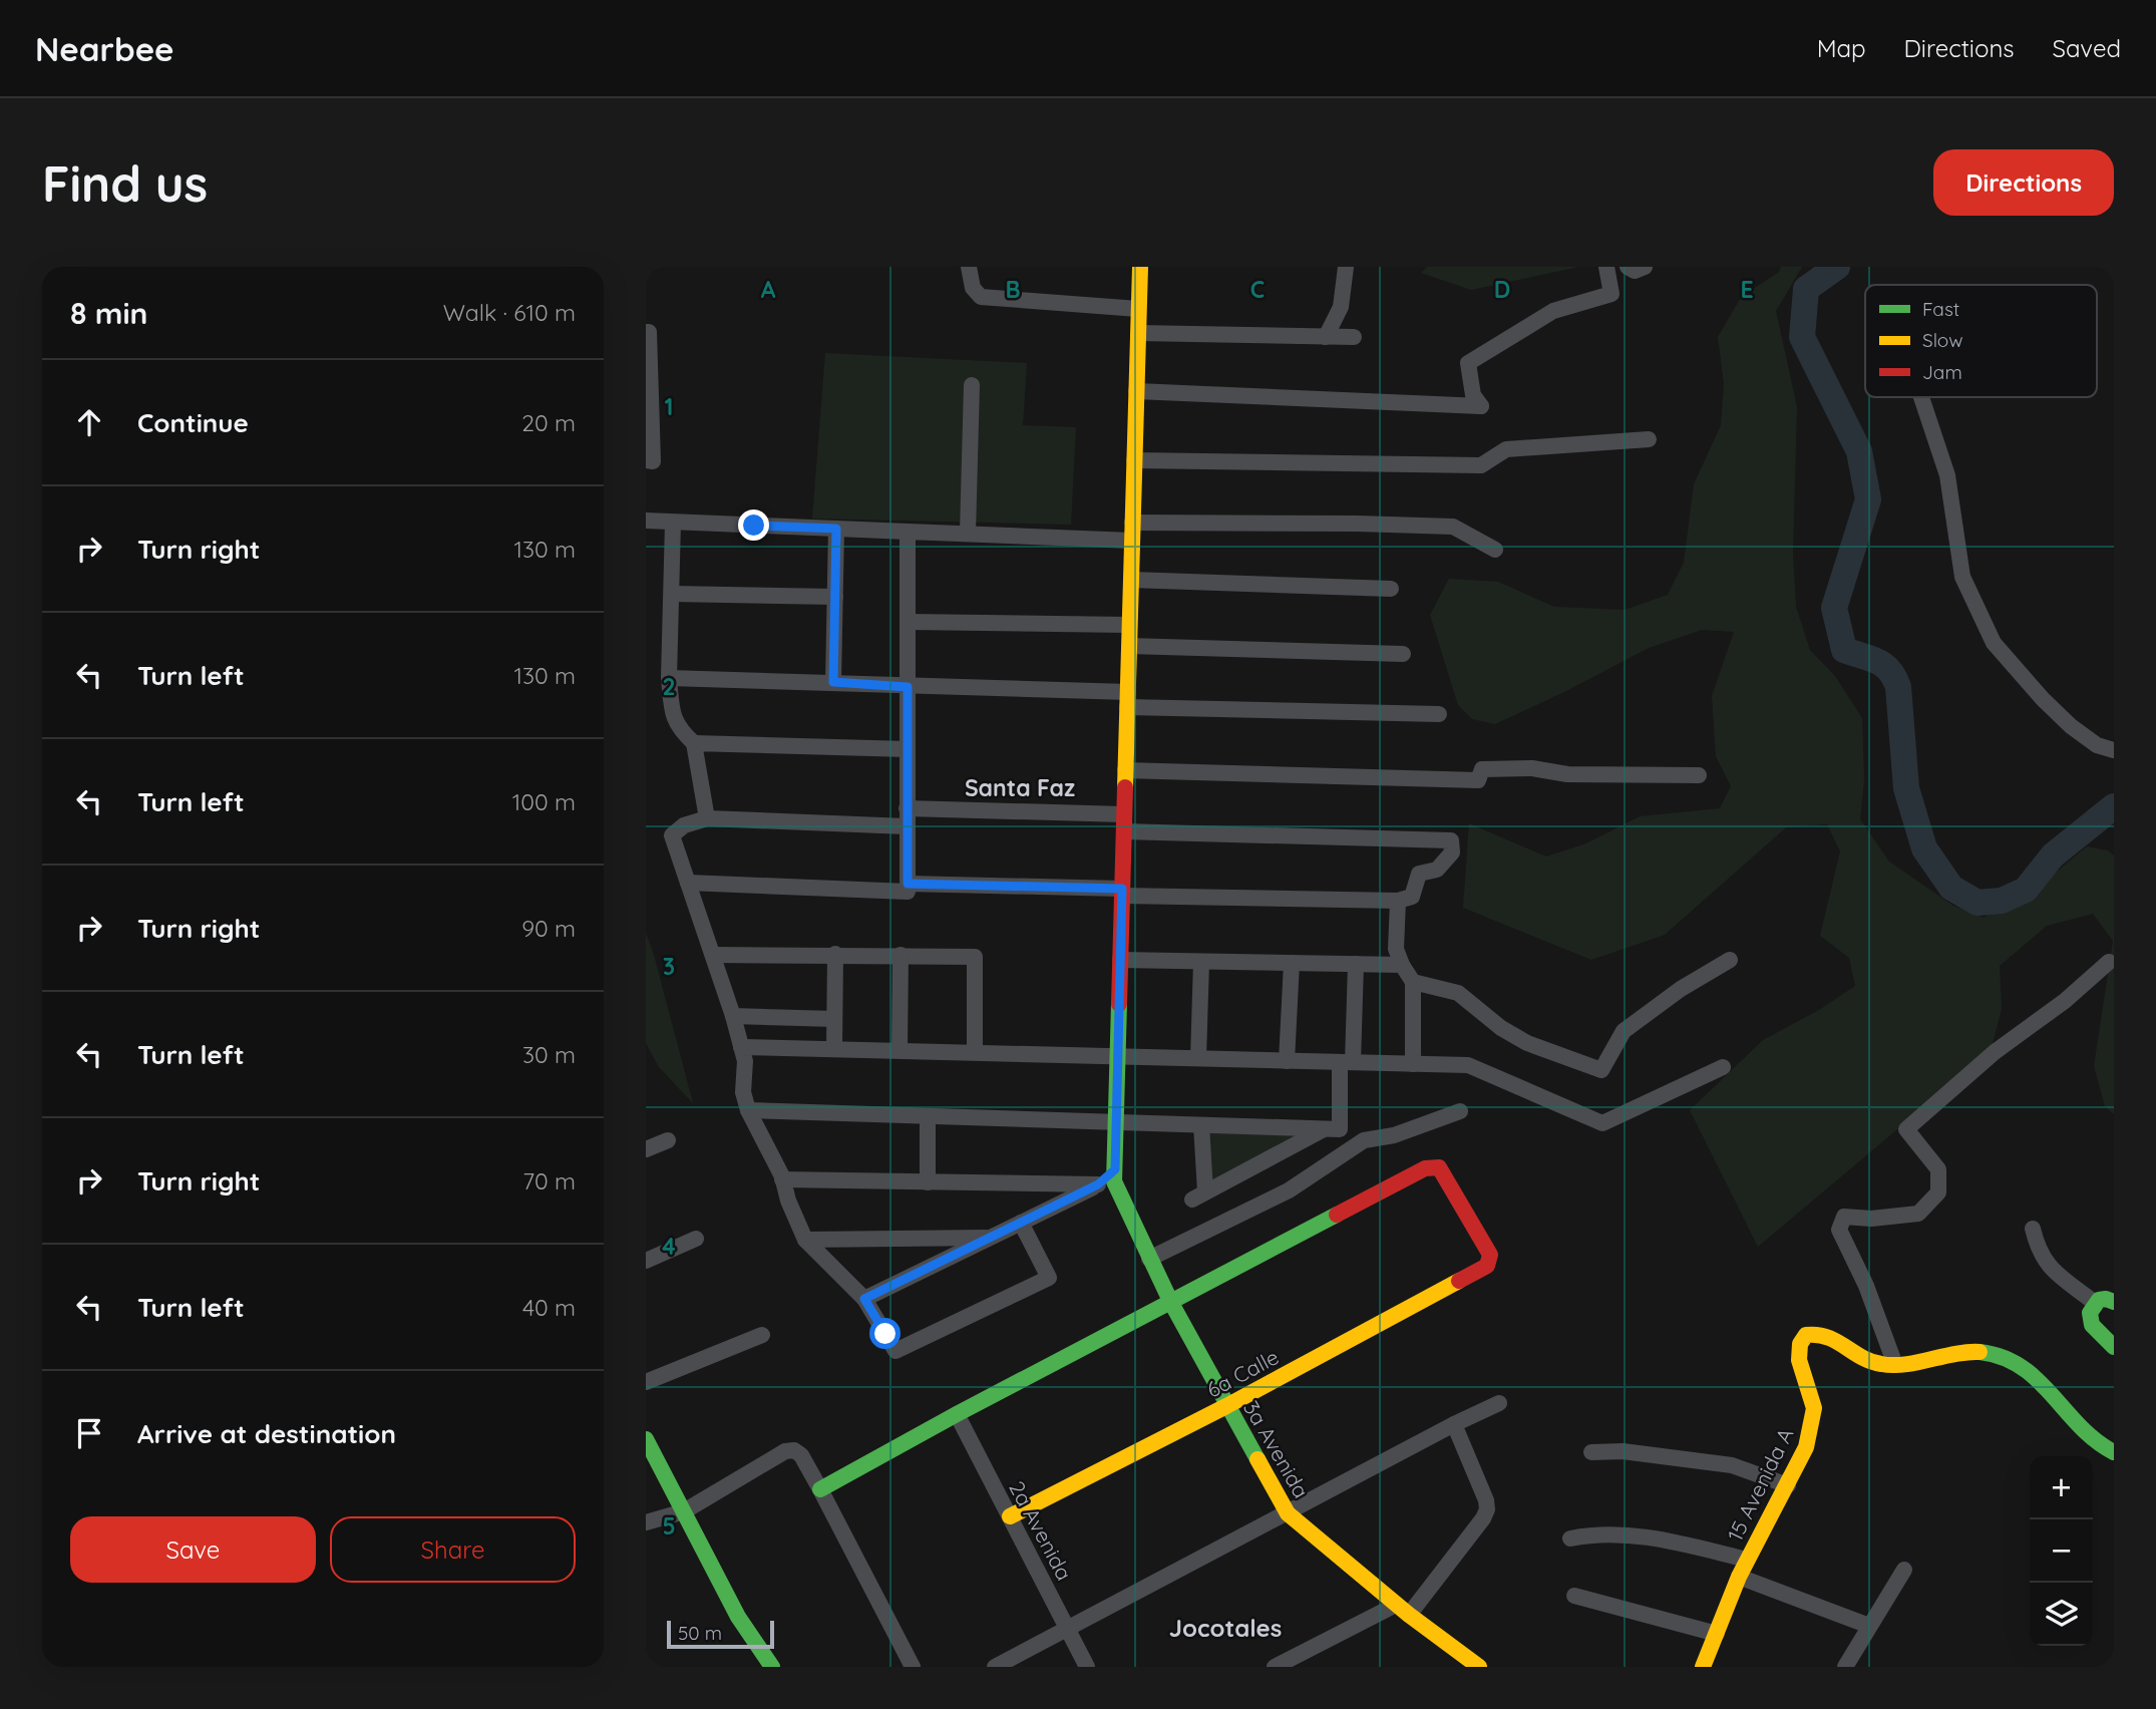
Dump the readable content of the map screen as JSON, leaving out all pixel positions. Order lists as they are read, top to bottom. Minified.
{"streets":{"street":["6a Calle","3a Avenida","15 Avenida A","2a Avenida"]},"crossings":[["6a Calle","3a Avenida"],["6a Calle","2a Avenida"]],"districts":["Santa Faz","Jocotales"],"legend":["Fast","Slow","Jam"],"scale_bar":"50 m","page":{"header":"Nearbee","nav":["Map","Directions","Saved"],"buttons":["Directions",["Save","Share"]],"title":"Find us","heading":["8 min","Walk · 610 m"],"list":[["Continue","20 m"],["Turn right","130 m"],["Turn left","130 m"],["Turn left","100 m"],["Turn right","90 m"],["Turn left","30 m"],["Turn right","70 m"],["Turn left","40 m"],"Arrive at destination"],"map_buttons":["+","−"],"scale":"50 m"},"grid":{"columns":["A","B","C","D","E"],"rows":["1","2","3","4","5"]}}
